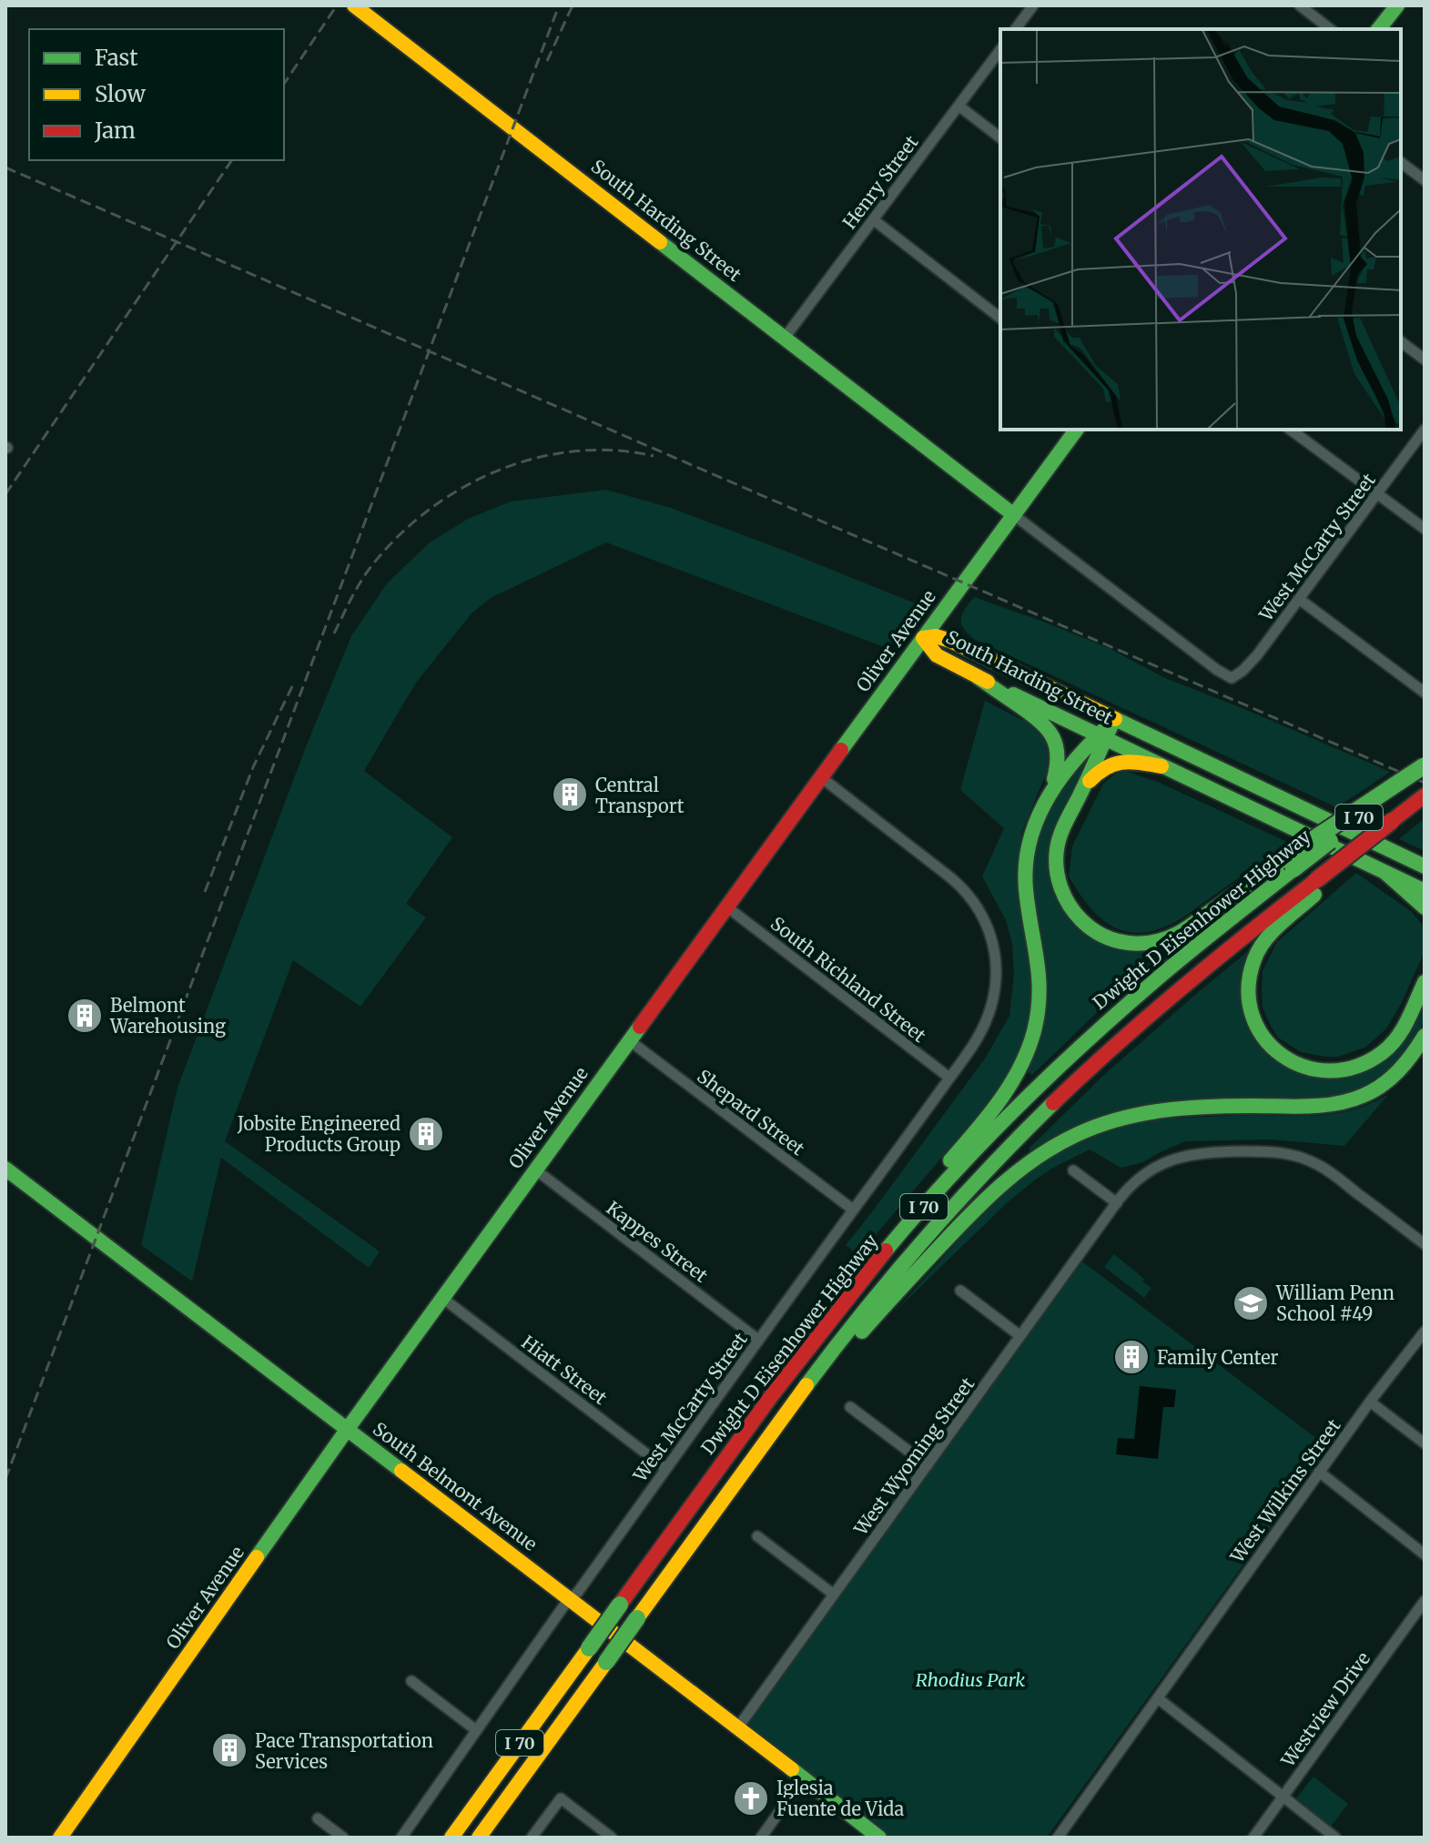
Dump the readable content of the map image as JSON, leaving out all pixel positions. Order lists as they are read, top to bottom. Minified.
{"streets":{"main road":["South Harding Street","Oliver Avenue","I 70","Dwight D Eisenhower Highway","South Belmont Avenue"],"street":["Henry Street","West McCarty Street","South Richland Street","Shepard Street","Kappes Street","Hiatt Street","West Wyoming Street","West Wilkins Street","Westview Drive"]},"crossings":[["Henry Street","South Harding Street"],["South Harding Street","West McCarty Street"],["South Harding Street","Oliver Avenue"],["West McCarty Street","Oliver Avenue"],["West McCarty Street","South Richland Street"],["West McCarty Street","Shepard Street"],["West McCarty Street","Kappes Street"],["West McCarty Street","Hiatt Street"],["West McCarty Street","South Belmont Avenue"],["Oliver Avenue","South Richland Street"],["Oliver Avenue","Shepard Street"],["Oliver Avenue","Kappes Street"],["Oliver Avenue","Hiatt Street"],["Oliver Avenue","South Belmont Avenue"],["I 70","Dwight D Eisenhower Highway"],["West Wyoming Street","South Belmont Avenue"]],"parks":["Rhodius Park"],"places":{"building":["Central Transport","Belmont Warehousing","Jobsite Engineered Products Group","Family Center","Pace Transportation Services"],"school or university":["William Penn School #49"],"church":["Iglesia Fuente de Vida"]},"legend":["Fast","Slow","Jam"]}
